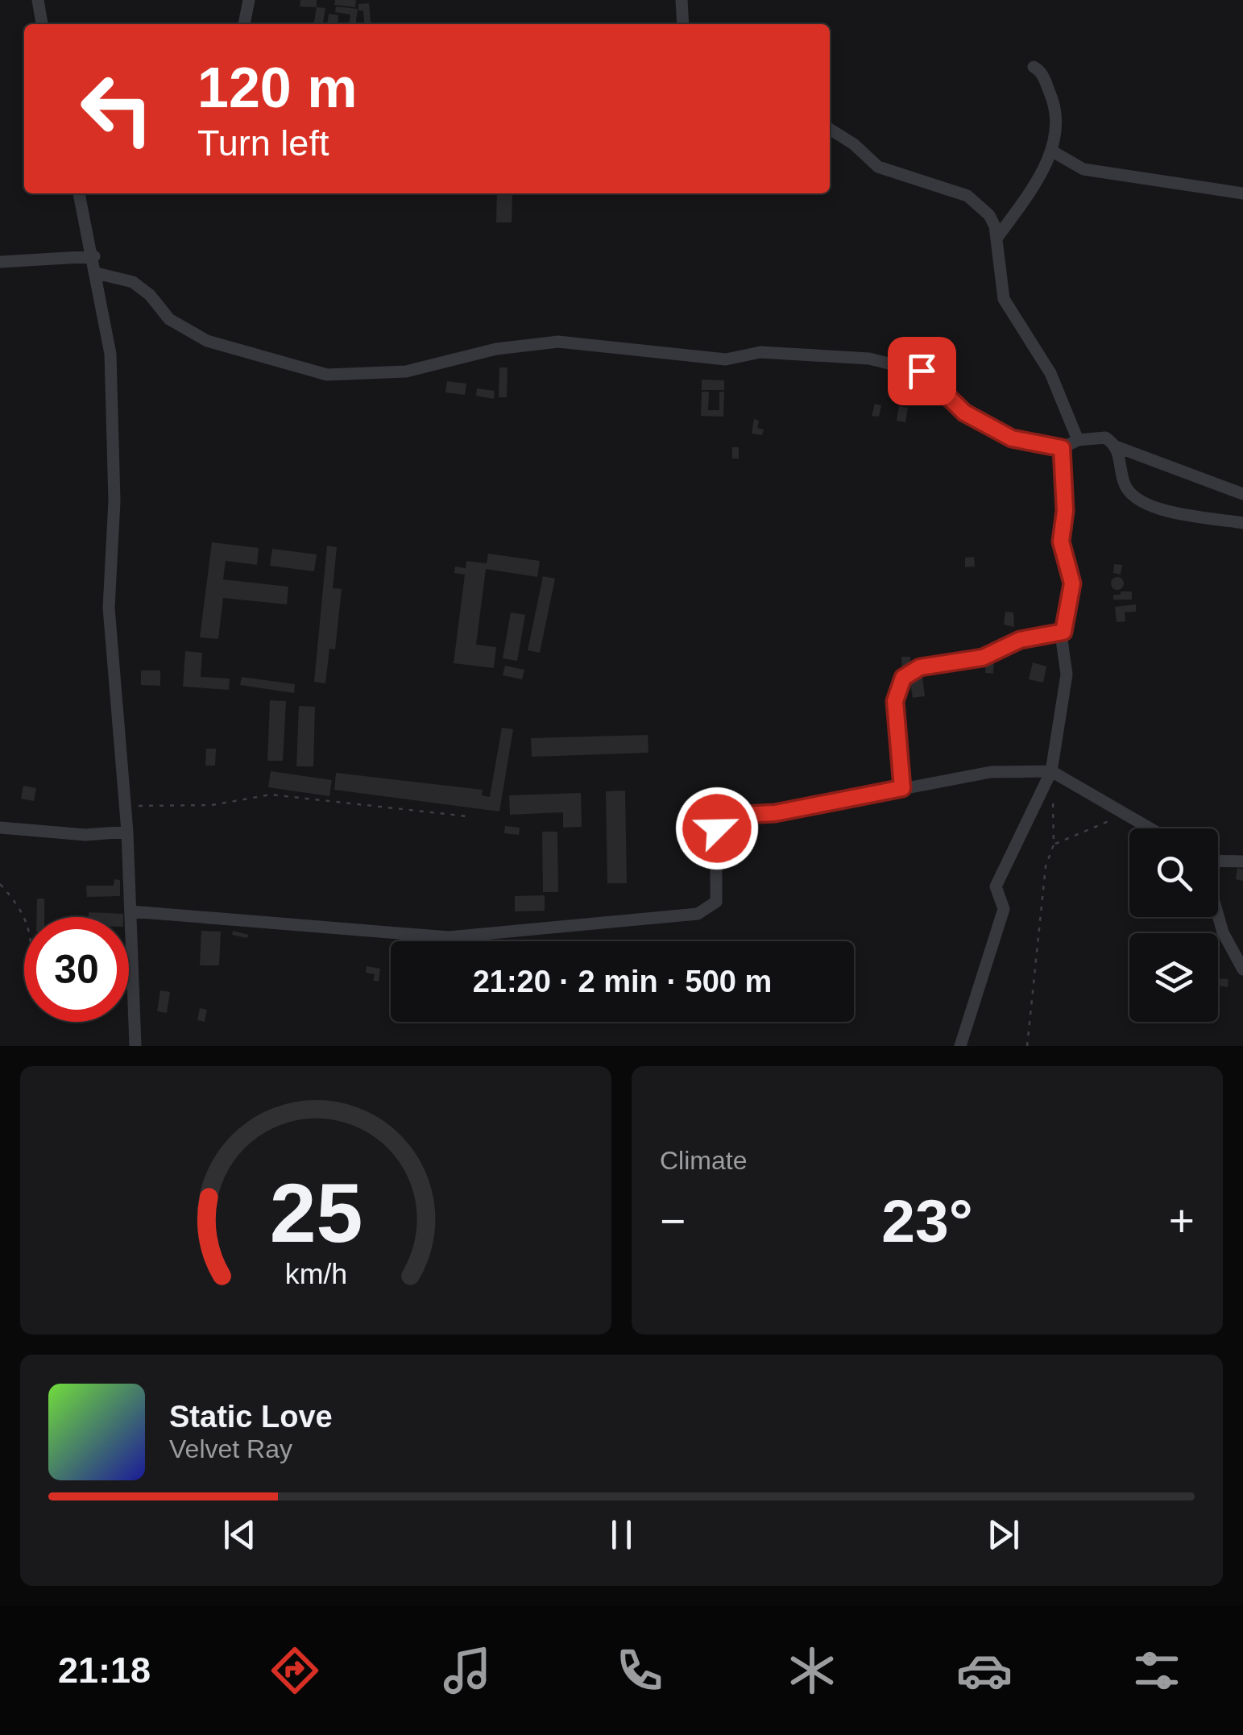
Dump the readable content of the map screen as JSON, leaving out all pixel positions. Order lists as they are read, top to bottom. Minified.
{"page":{"turn":["120 m","Turn left"],"limit":"30","trip":"21:20 · 2 min · 500 m","tile":"Climate","heat":["−","23°","+"],"song":["Static Love","Velvet Ray"],"tabs":"21:18","gauge":["25","km/h"]}}
